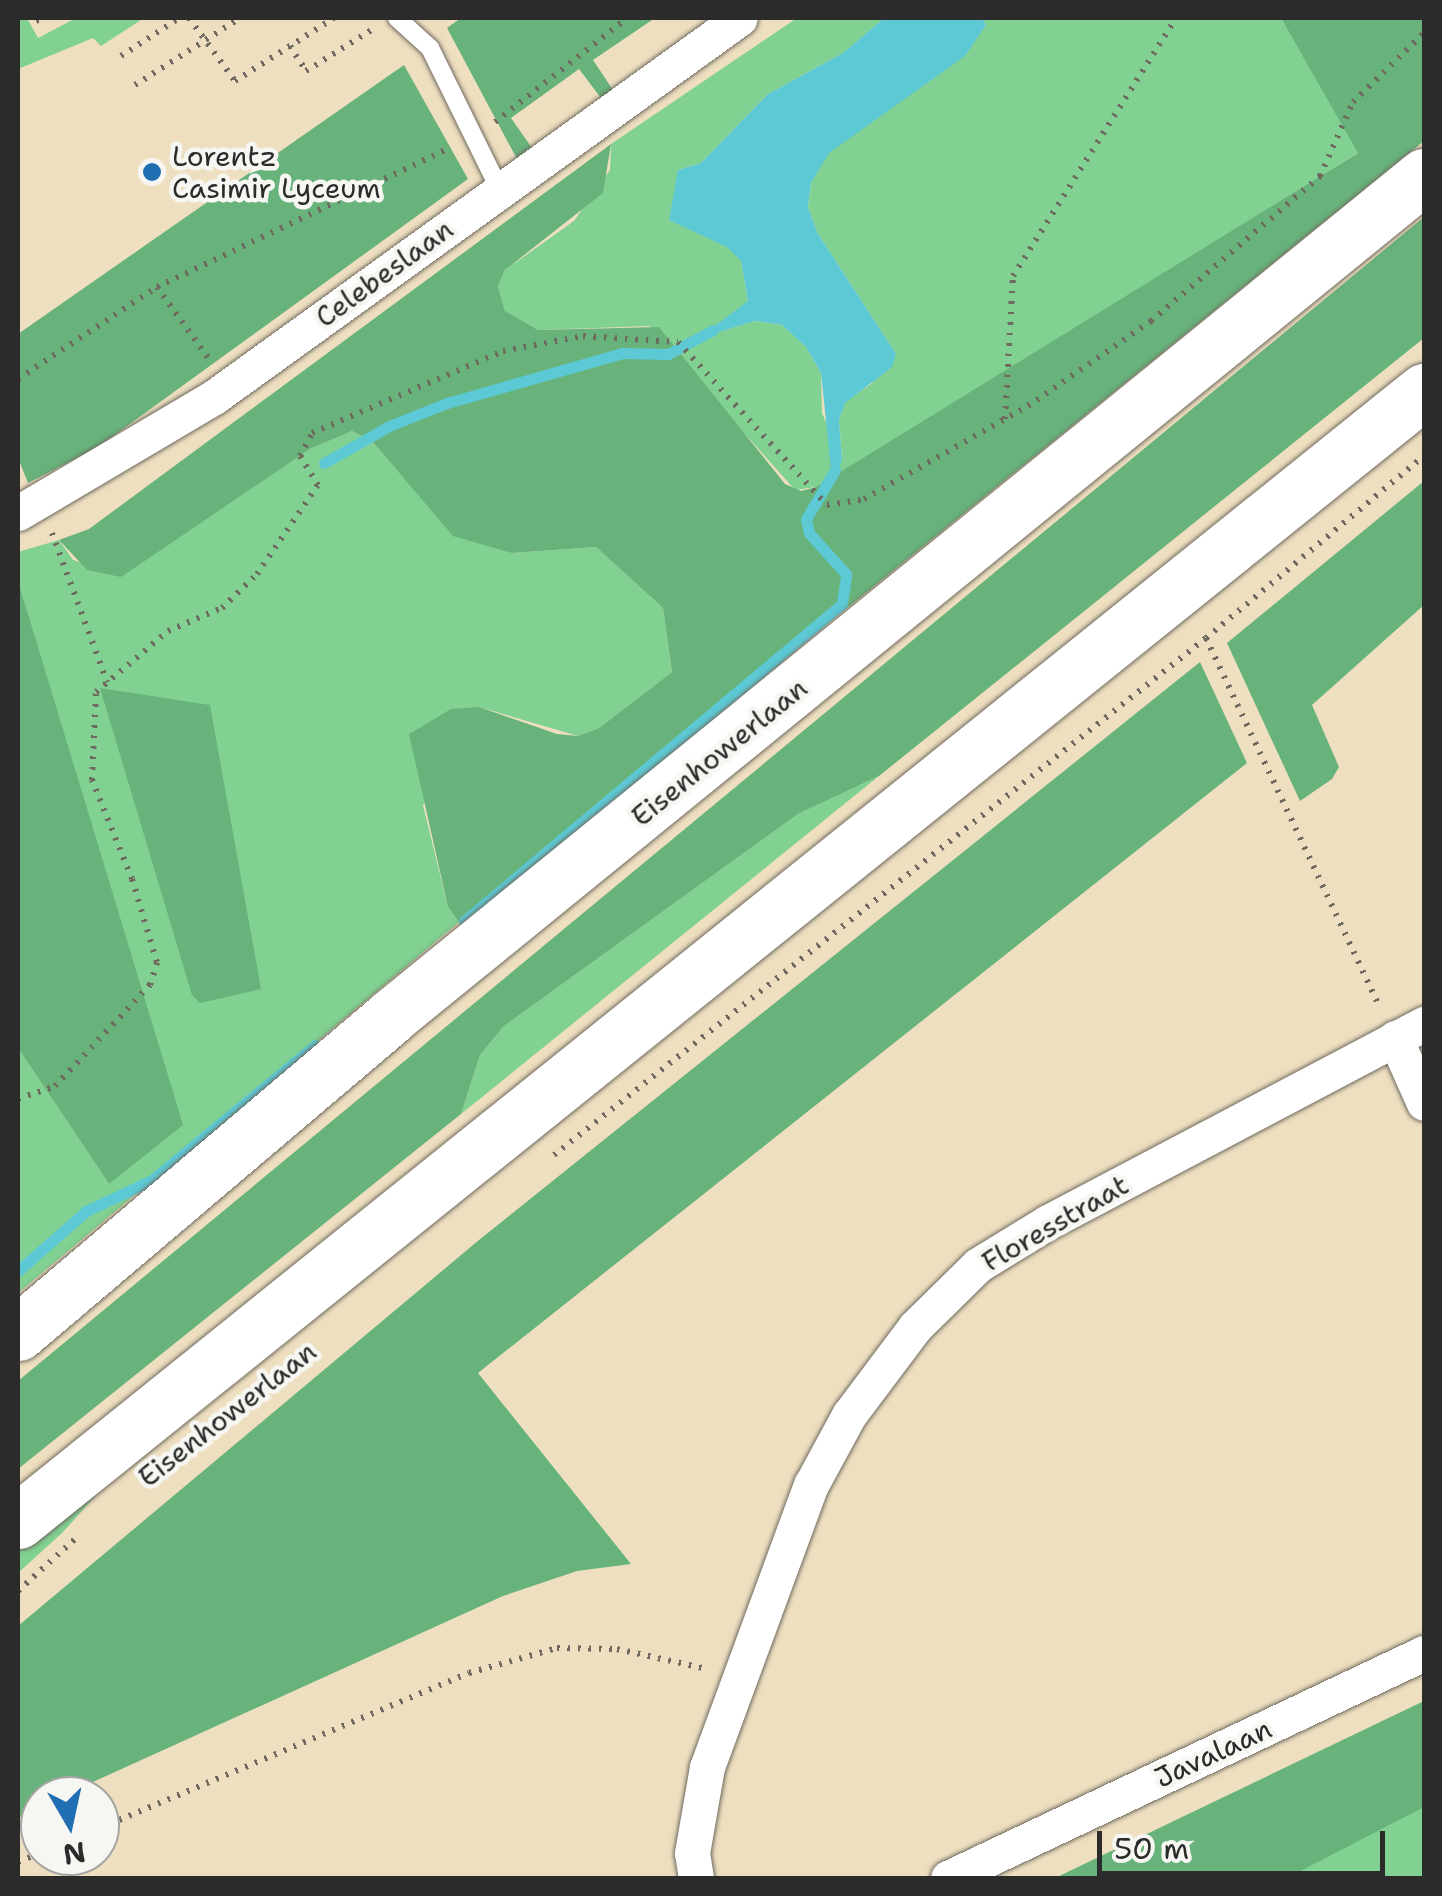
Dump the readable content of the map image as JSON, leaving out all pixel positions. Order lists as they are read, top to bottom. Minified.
{"streets":{"main road":["Eisenhowerlaan"],"street":["Celebeslaan","Floresstraat","Javalaan"]},"places":["Lorentz Casimir Lyceum"],"scale_bar":"50 m","north":"bottom"}
